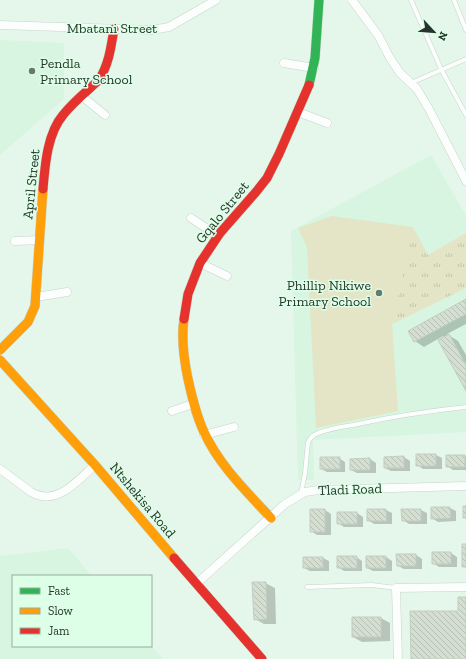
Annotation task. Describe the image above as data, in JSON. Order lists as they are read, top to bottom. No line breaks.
{"streets":{"street":["Mbatani Street","April Street","Gqalo Street","Tladi Road","Ntshekisa Road"]},"crossings":[["Mbatani Street","April Street"],["Gqalo Street","Tladi Road"],["Tladi Road","Ntshekisa Road"]],"places":["Pendla Primary School","Phillip Nikiwe Primary School"],"legend":["Fast","Slow","Jam"],"north":"bottom right"}
